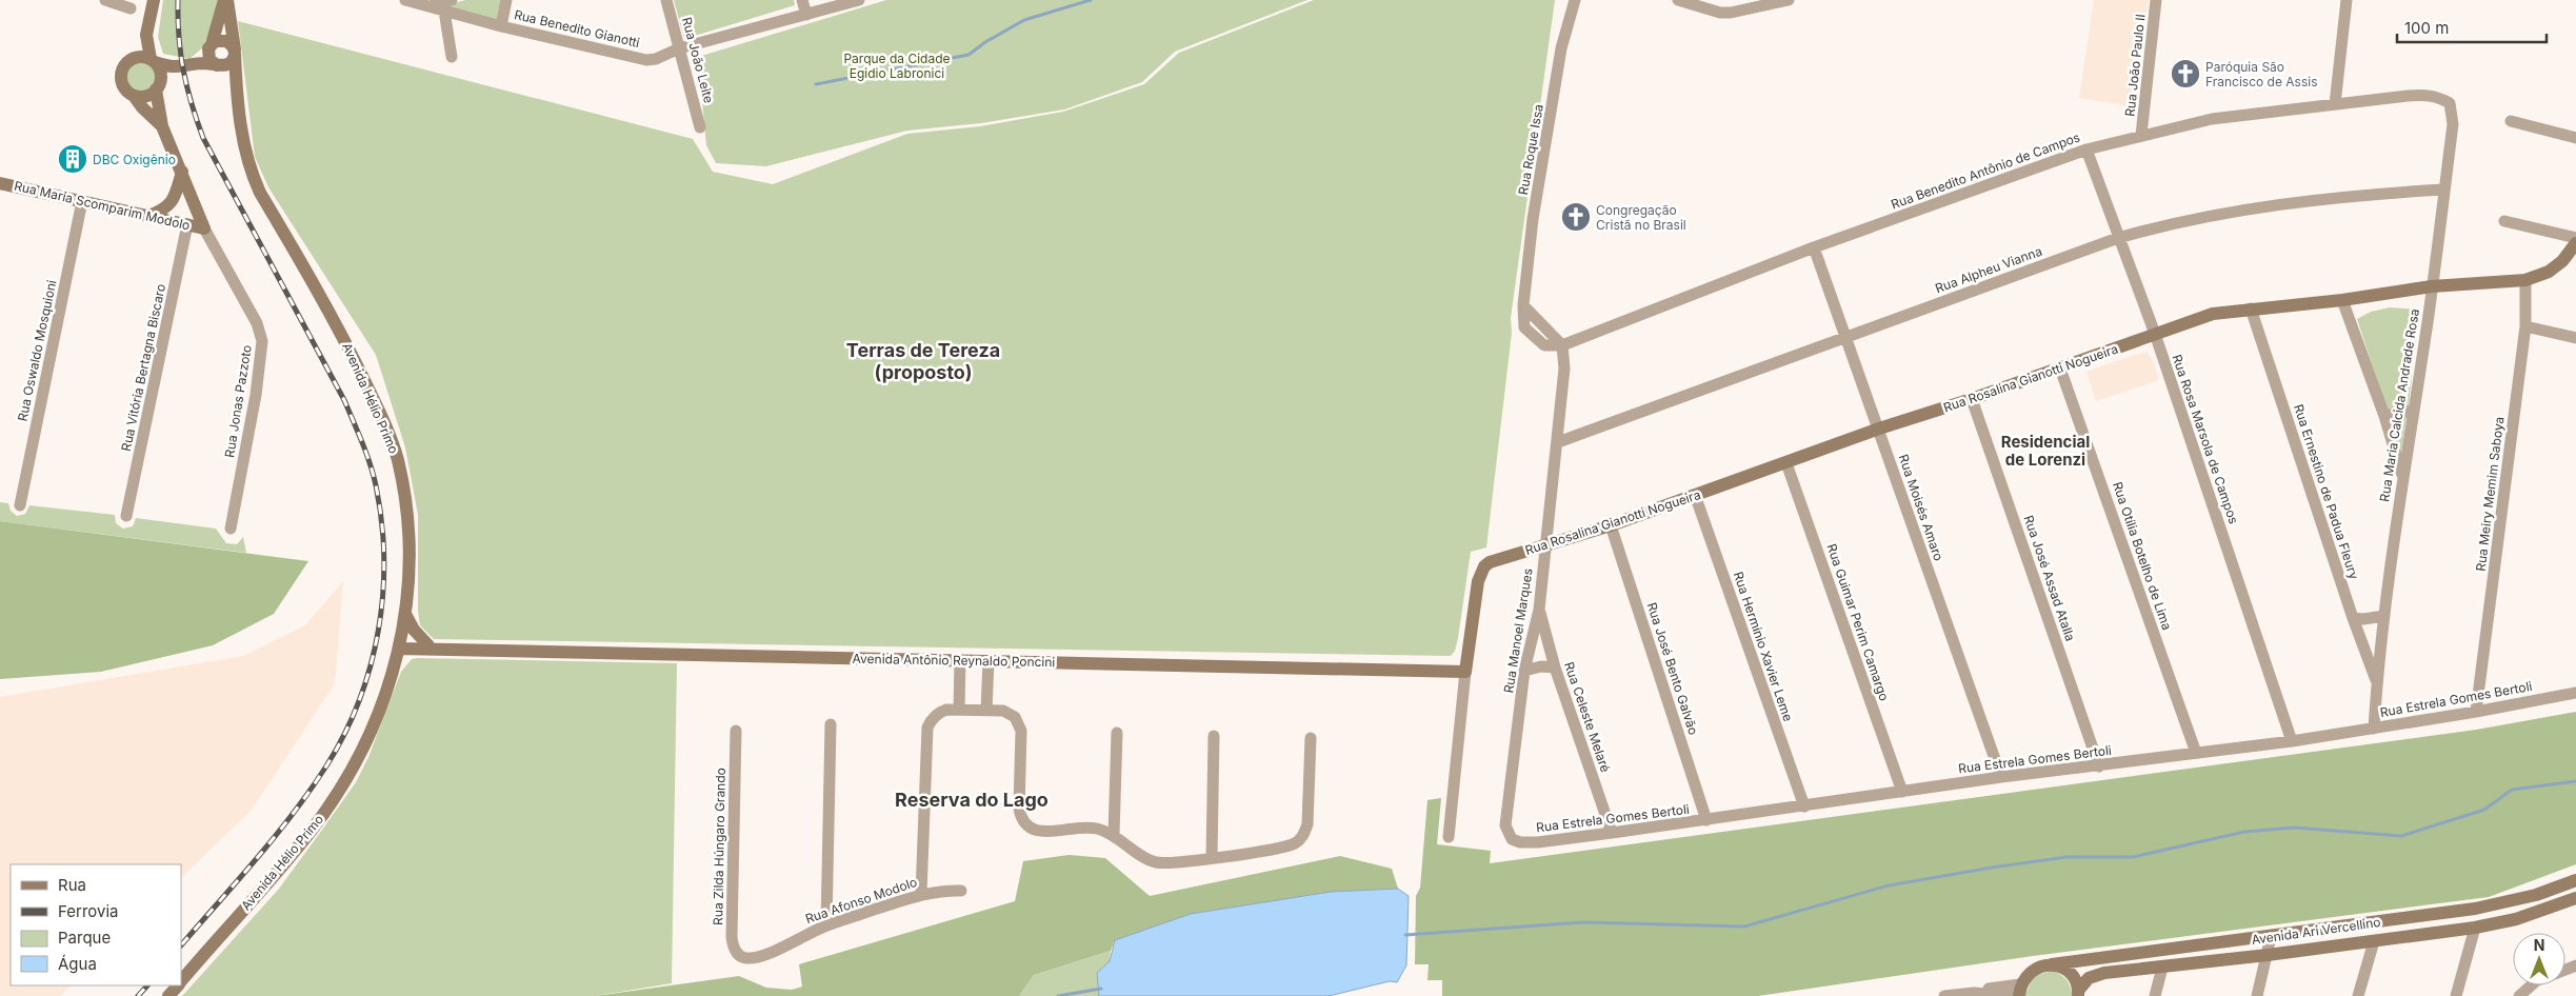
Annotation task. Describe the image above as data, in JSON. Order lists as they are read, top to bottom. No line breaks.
{"streets":{"street":["Rua Benedito Gianotti","Rua João Leite","Rua João Paulo II","Rua Roque Issa","Rua Benedito Antônio de Campos","Rua Maria Scomparim Modolo","Rua Alpheu Vianna","Rua Oswaldo Mosquioni","Rua Vitória Bertagna Biscaro","Rua Rosalina Gianotti Nogueira","Avenida Hélio Primo","Rua Jonas Pazzoto","Rua Maria Calcida Andrade Rosa","Rua Rosa Marsola de Campos","Rua Ernestino de Padua Fleury","Rua Meiry Memim Saboya","Rua Moisés Amaro","Rua Otília Botelho de Lima","Rua José Assad Atalla","Rua Guimar Perim Camargo","Rua Manoel Marques","Rua Hermínio Xavier Leme","Avenida Antônio Reynaldo Poncini","Rua José Bento Galvão","Rua Estrela Gomes Bertoli","Rua Celeste Melaré","Rua Zilda Húngaro Grando","Rua Afonso Modolo","Avenida Ari Vercellino"]},"crossings":[["Rua Benedito Gianotti","Rua João Leite"],["Rua João Paulo II","Rua Benedito Antônio de Campos"],["Rua Roque Issa","Rua Benedito Antônio de Campos"],["Rua Roque Issa","Rua Manoel Marques"],["Rua Benedito Antônio de Campos","Rua Maria Calcida Andrade Rosa"],["Rua Benedito Antônio de Campos","Rua Rosa Marsola de Campos"],["Rua Benedito Antônio de Campos","Rua Moisés Amaro"],["Rua Benedito Antônio de Campos","Rua Manoel Marques"],["Rua Maria Scomparim Modolo","Rua Oswaldo Mosquioni"],["Rua Maria Scomparim Modolo","Rua Vitória Bertagna Biscaro"],["Rua Maria Scomparim Modolo","Rua Jonas Pazzoto"],["Rua Alpheu Vianna","Rua Maria Calcida Andrade Rosa"],["Rua Alpheu Vianna","Rua Rosa Marsola de Campos"],["Rua Alpheu Vianna","Rua Moisés Amaro"],["Rua Alpheu Vianna","Rua Manoel Marques"],["Rua Rosalina Gianotti Nogueira","Rua Maria Calcida Andrade Rosa"],["Rua Rosalina Gianotti Nogueira","Rua Rosa Marsola de Campos"],["Rua Rosalina Gianotti Nogueira","Rua Ernestino de Padua Fleury"],["Rua Rosalina Gianotti Nogueira","Rua Meiry Memim Saboya"],["Rua Rosalina Gianotti Nogueira","Rua Moisés Amaro"],["Rua Rosalina Gianotti Nogueira","Rua Otília Botelho de Lima"],["Rua Rosalina Gianotti Nogueira","Rua José Assad Atalla"],["Rua Rosalina Gianotti Nogueira","Rua Guimar Perim Camargo"],["Rua Rosalina Gianotti Nogueira","Rua Manoel Marques"],["Rua Rosalina Gianotti Nogueira","Rua Hermínio Xavier Leme"],["Rua Rosalina Gianotti Nogueira","Avenida Antônio Reynaldo Poncini"],["Rua Rosalina Gianotti Nogueira","Rua José Bento Galvão"],["Avenida Hélio Primo","Avenida Antônio Reynaldo Poncini"],["Rua Maria Calcida Andrade Rosa","Rua Ernestino de Padua Fleury"],["Rua Maria Calcida Andrade Rosa","Rua Estrela Gomes Bertoli"],["Rua Rosa Marsola de Campos","Rua Estrela Gomes Bertoli"],["Rua Meiry Memim Saboya","Rua Estrela Gomes Bertoli"],["Rua Moisés Amaro","Rua Estrela Gomes Bertoli"],["Rua Otília Botelho de Lima","Rua Estrela Gomes Bertoli"],["Rua José Assad Atalla","Rua Estrela Gomes Bertoli"],["Rua Guimar Perim Camargo","Rua Estrela Gomes Bertoli"],["Rua Manoel Marques","Rua Estrela Gomes Bertoli"],["Rua Manoel Marques","Rua Celeste Melaré"],["Rua Hermínio Xavier Leme","Rua Estrela Gomes Bertoli"],["Rua José Bento Galvão","Rua Estrela Gomes Bertoli"],["Rua Estrela Gomes Bertoli","Rua Celeste Melaré"],["Rua Zilda Húngaro Grando","Rua Afonso Modolo"]],"districts":["Terras de Tereza (proposto)","Residencial de Lorenzi","Reserva do Lago"],"parks":["Parque da Cidade Egidio Labronici"],"places":{"church":["Paróquia São Francisco de Assis","Congregação Cristã no Brasil"],"building":["DBC Oxigênio"]},"legend":["Rua","Ferrovia","Parque","Água"],"scale_bar":"100 m","north":"top"}
